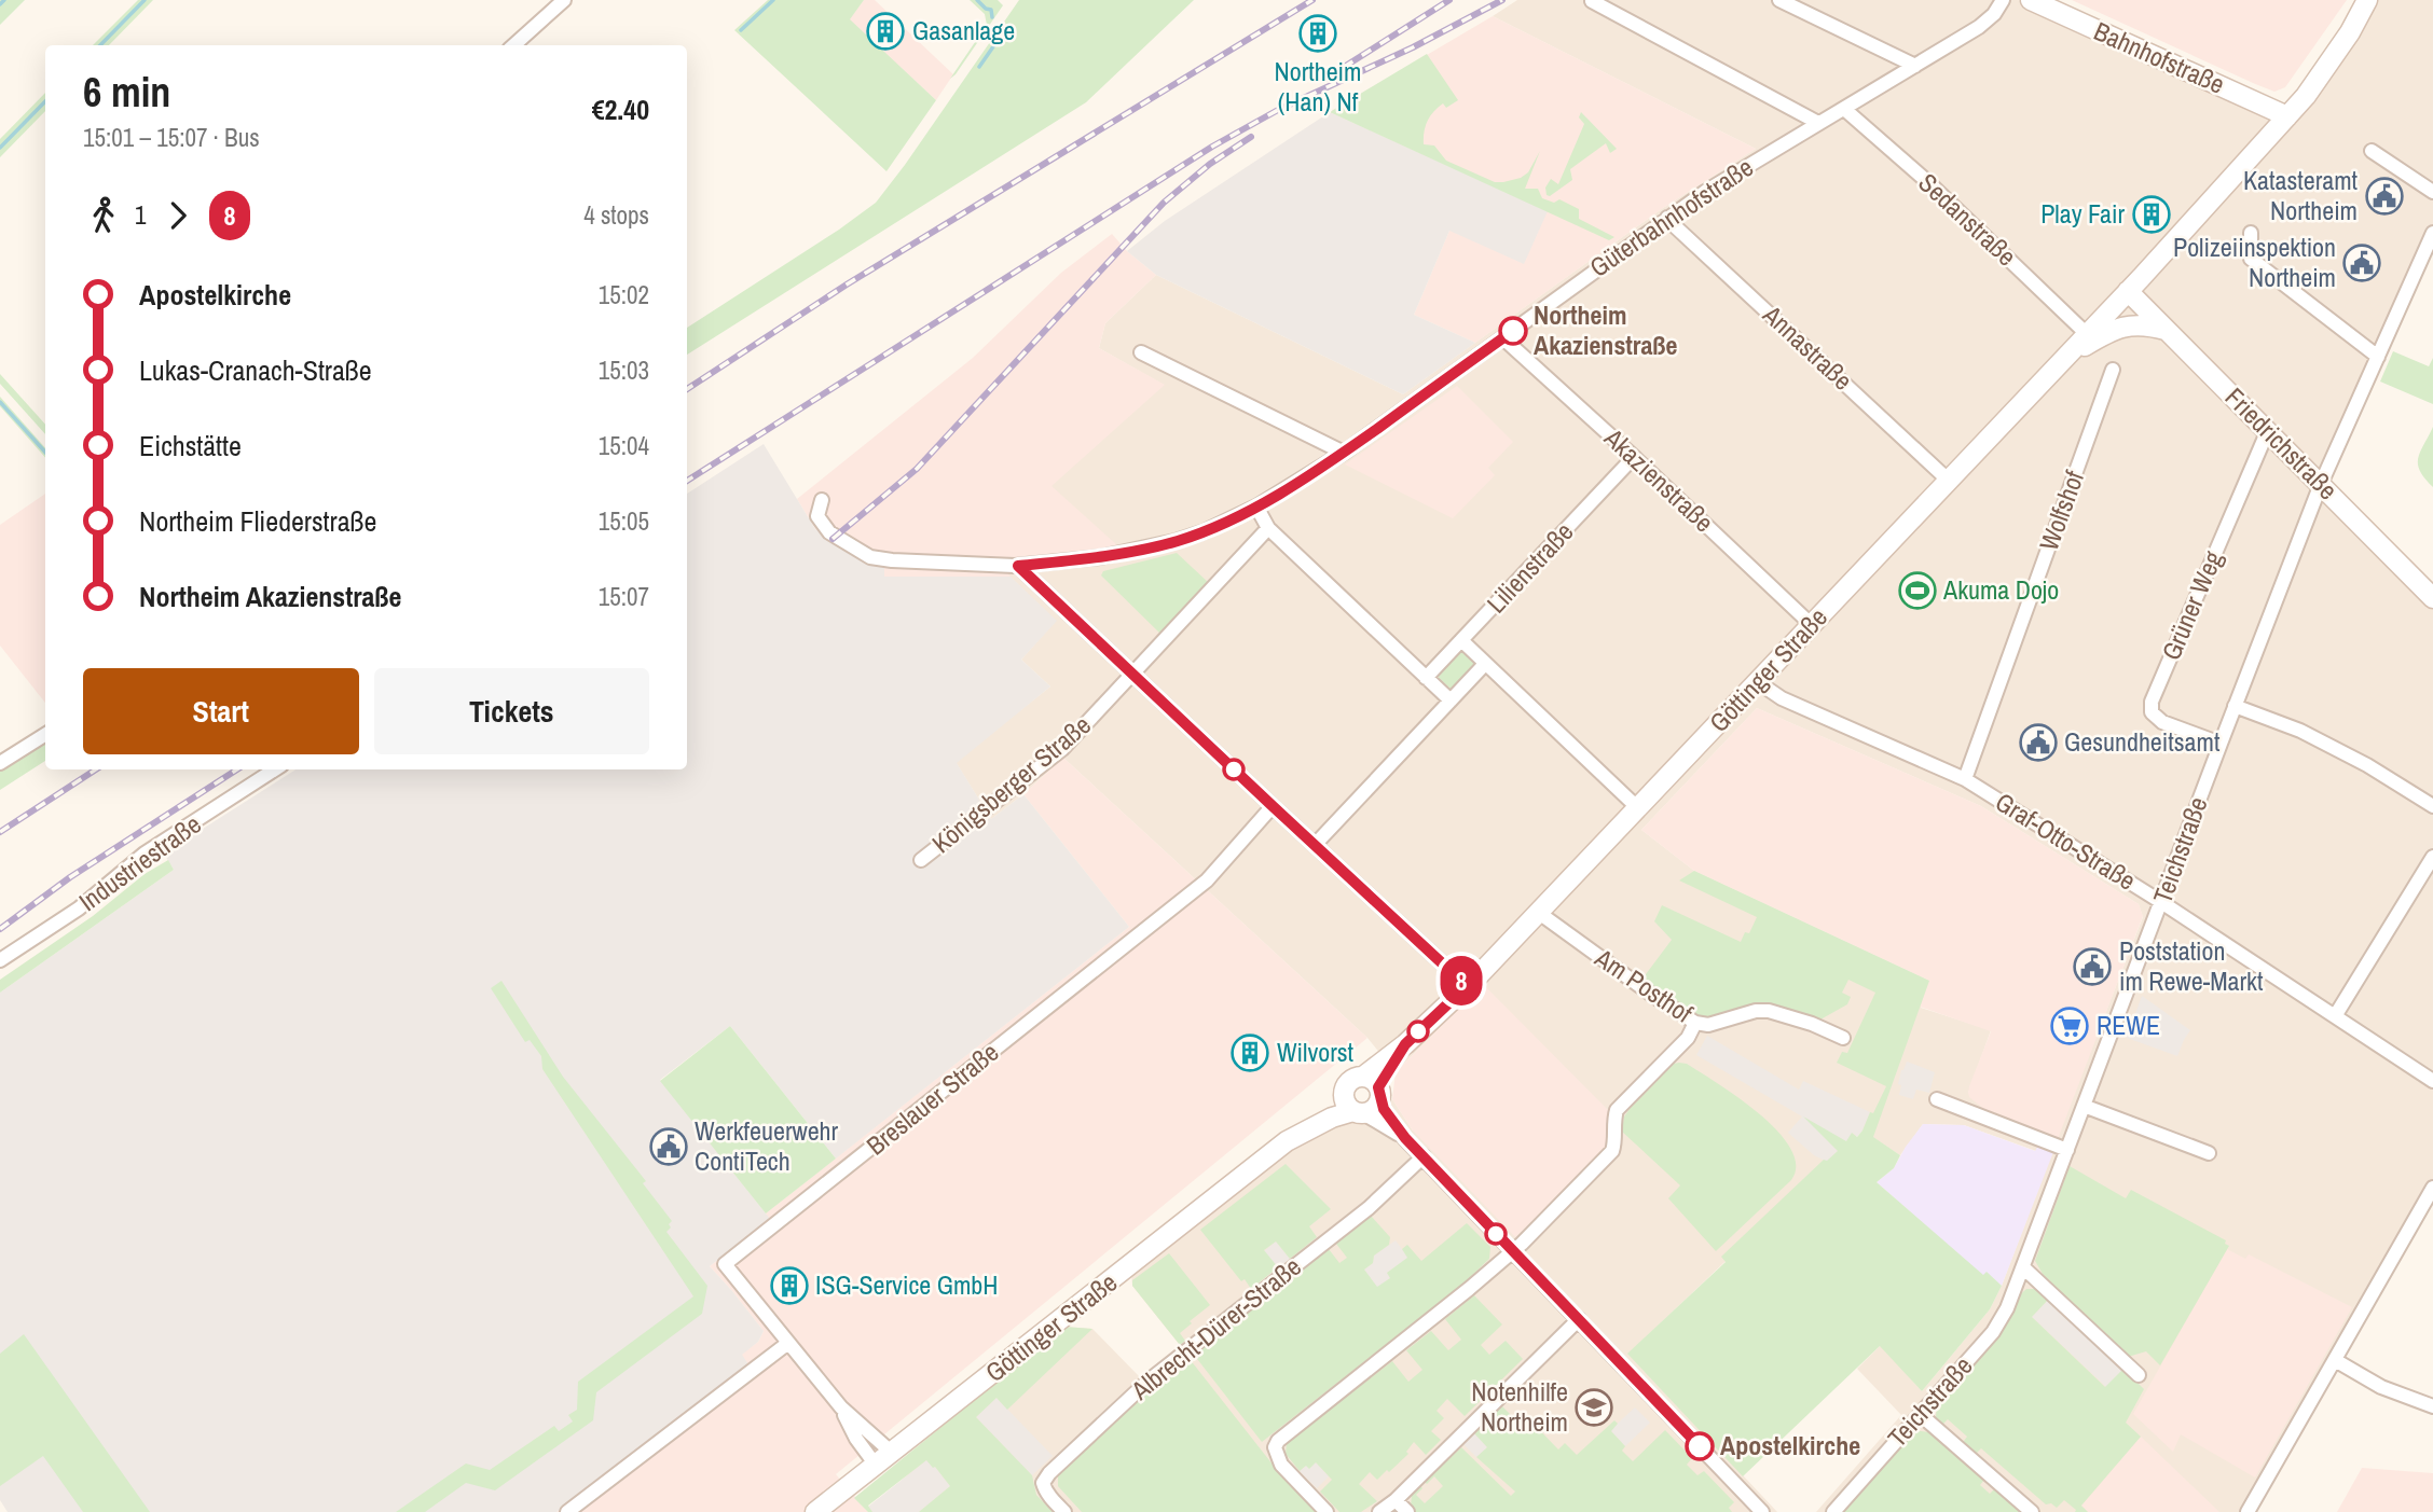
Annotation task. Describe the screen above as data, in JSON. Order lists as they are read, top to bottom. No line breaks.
{"streets":{"main road":["Bahnhofstraße","Friedrichstraße","Göttinger Straße"],"street":["Güterbahnhofstraße","Sedanstraße","Annastraße","Akazienstraße","Wolfshof","Lilienstraße","Grüner Weg","Königsberger Straße","Graf-Otto-Straße","Teichstraße","Industriestraße","Am Posthof","Breslauer Straße","Albrecht-Dürer-Straße"]},"crossings":[["Bahnhofstraße","Göttinger Straße"],["Güterbahnhofstraße","Sedanstraße"],["Güterbahnhofstraße","Annastraße"],["Güterbahnhofstraße","Akazienstraße"],["Sedanstraße","Göttinger Straße"],["Annastraße","Göttinger Straße"],["Friedrichstraße","Grüner Weg"],["Friedrichstraße","Göttinger Straße"],["Friedrichstraße","Teichstraße"],["Akazienstraße","Lilienstraße"],["Akazienstraße","Göttinger Straße"],["Wolfshof","Graf-Otto-Straße"],["Grüner Weg","Teichstraße"],["Göttinger Straße","Graf-Otto-Straße"],["Göttinger Straße","Am Posthof"],["Göttinger Straße","Breslauer Straße"],["Graf-Otto-Straße","Teichstraße"]],"places":{"building":["Gasanlage","Northeim (Han) Nf","Play Fair","Wilvorst","ISG-Service GmbH"],"public building":["Katasteramt Northeim","Polizeiinspektion Northeim","Gesundheitsamt","Poststation im Rewe-Markt","Werkfeuerwehr ContiTech"],"other":["Northeim Akazienstraße","Apostelkirche"],"sports":["Akuma Dojo"],"supermarket":["REWE"],"school or university":["Notenhilfe Northeim"]},"lines":["bus line 8"],"page":{"on_map":"8","heading":["6 min","15:01 – 15:07 · Bus","€2.40"],"legs":["1","8","4 stops"],"list":[{"name":"Apostelkirche","value":"15:02"},{"name":"Lukas-Cranach-Straße","value":"15:03"},{"name":"Eichstätte","value":"15:04"},{"name":"Northeim Fliederstraße","value":"15:05"},{"name":"Northeim Akazienstraße","value":"15:07"}],"buttons":["Start","Tickets"]}}
